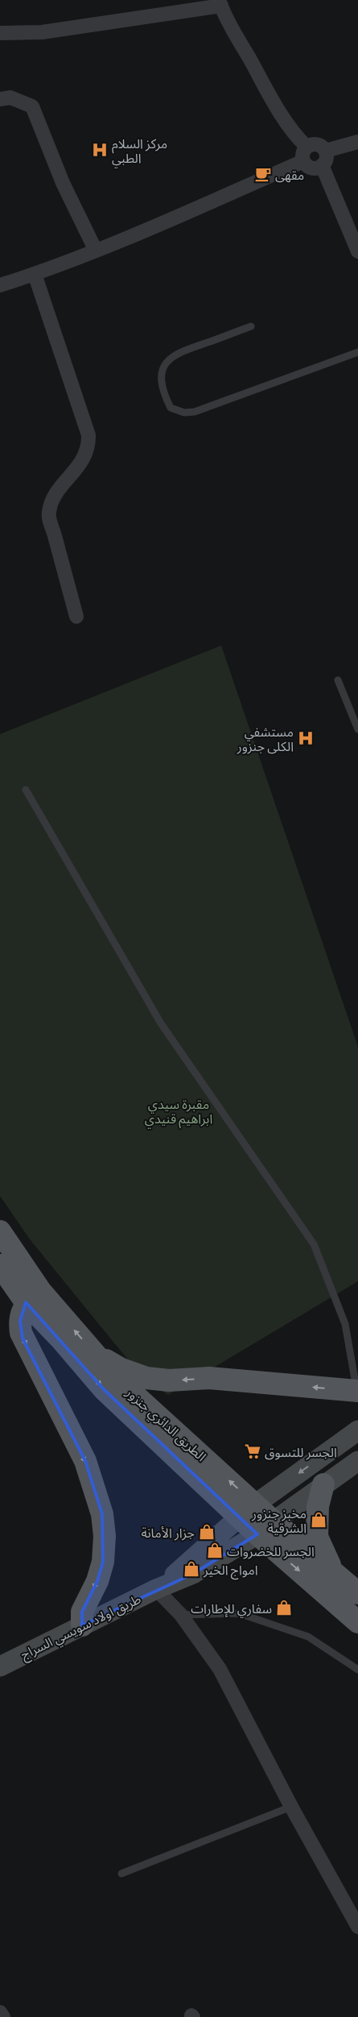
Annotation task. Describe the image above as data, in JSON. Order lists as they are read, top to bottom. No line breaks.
{"streets":{"main road":["الطريق الدائري جنزور"],"street":["طريق اولاد سويسي السراج"]},"parks":["مقبرة سيدي ابراهيم قنيدي"],"places":{"hospital":["مركز السلام الطبي","مستشفي الكلى جنزور"],"cafe":["مقهى"],"supermarket":["الجسر للتسوق"],"shop":["مخبز جنزور الشرقية","جزار الأمانة","الجسر للخضروات","امواج الخير","سفاري للإطارات"]}}
